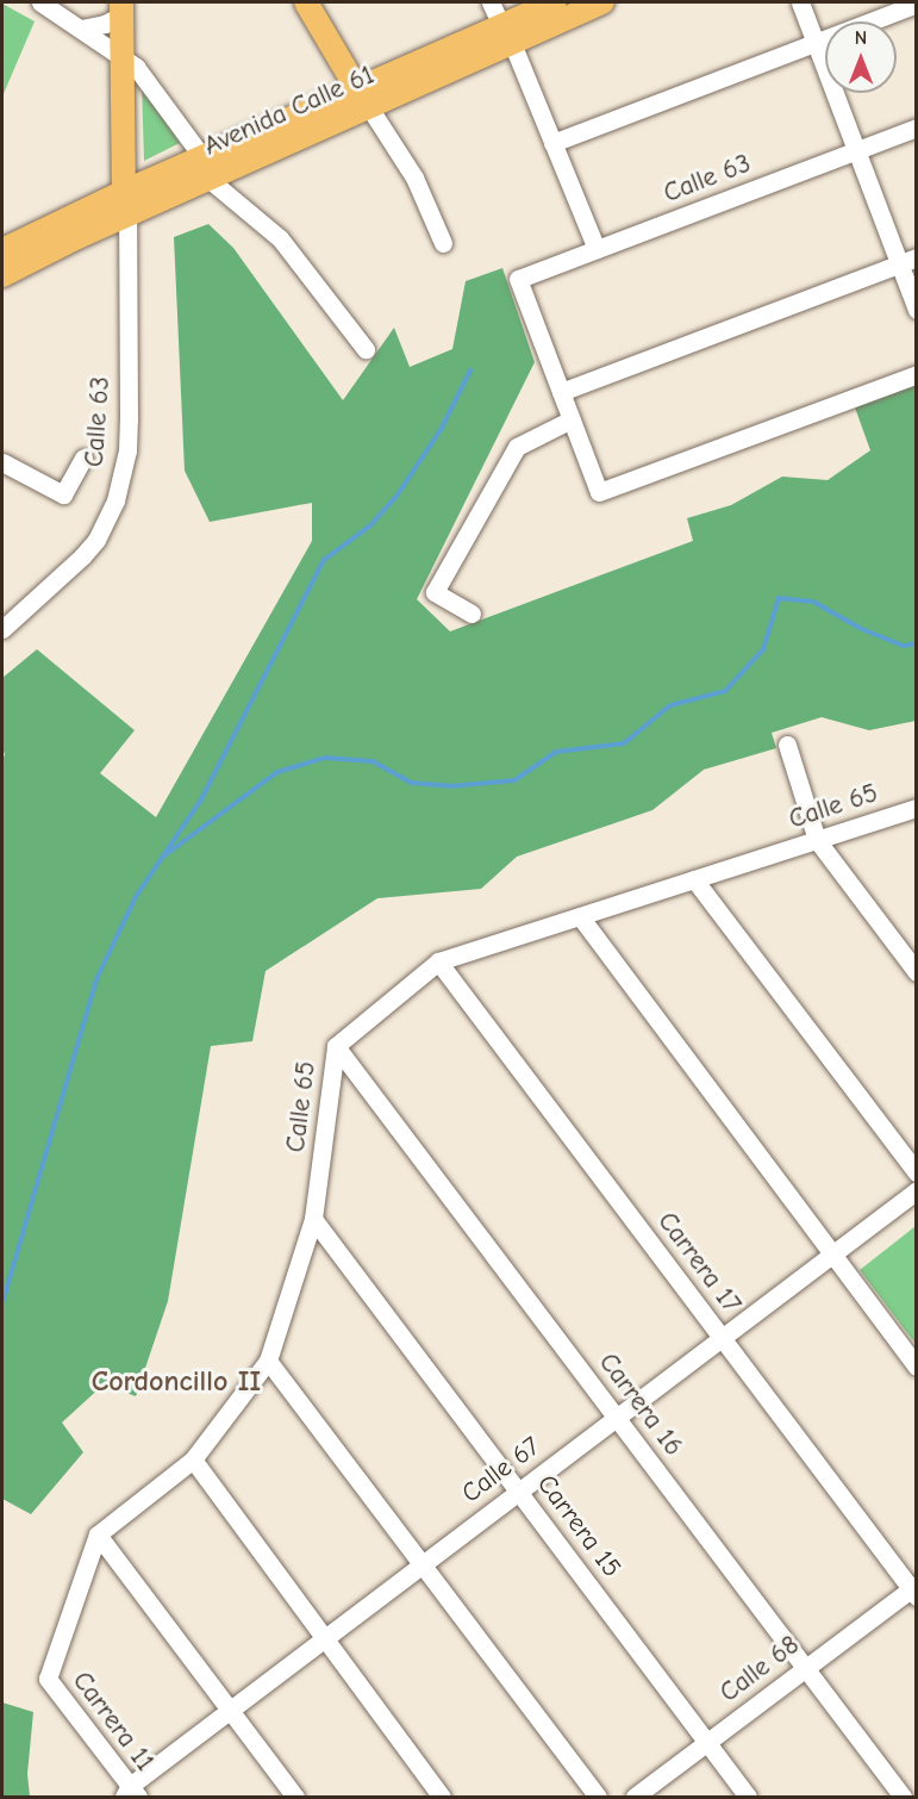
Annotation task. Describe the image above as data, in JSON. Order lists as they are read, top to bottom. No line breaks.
{"streets":{"main road":["Avenida Calle 61"],"street":["Calle 63","Calle 65","Carrera 17","Carrera 16","Calle 67","Carrera 15","Calle 68","Carrera 11"]},"crossings":[["Avenida Calle 61","Calle 63"],["Calle 65","Carrera 17"],["Calle 65","Carrera 16"],["Calle 65","Carrera 15"],["Calle 65","Carrera 11"],["Carrera 17","Calle 67"],["Carrera 17","Calle 68"],["Carrera 16","Calle 67"],["Carrera 16","Calle 68"],["Calle 67","Carrera 15"],["Calle 67","Carrera 11"],["Carrera 15","Calle 68"]],"districts":["Cordoncillo II"],"north":"top"}
